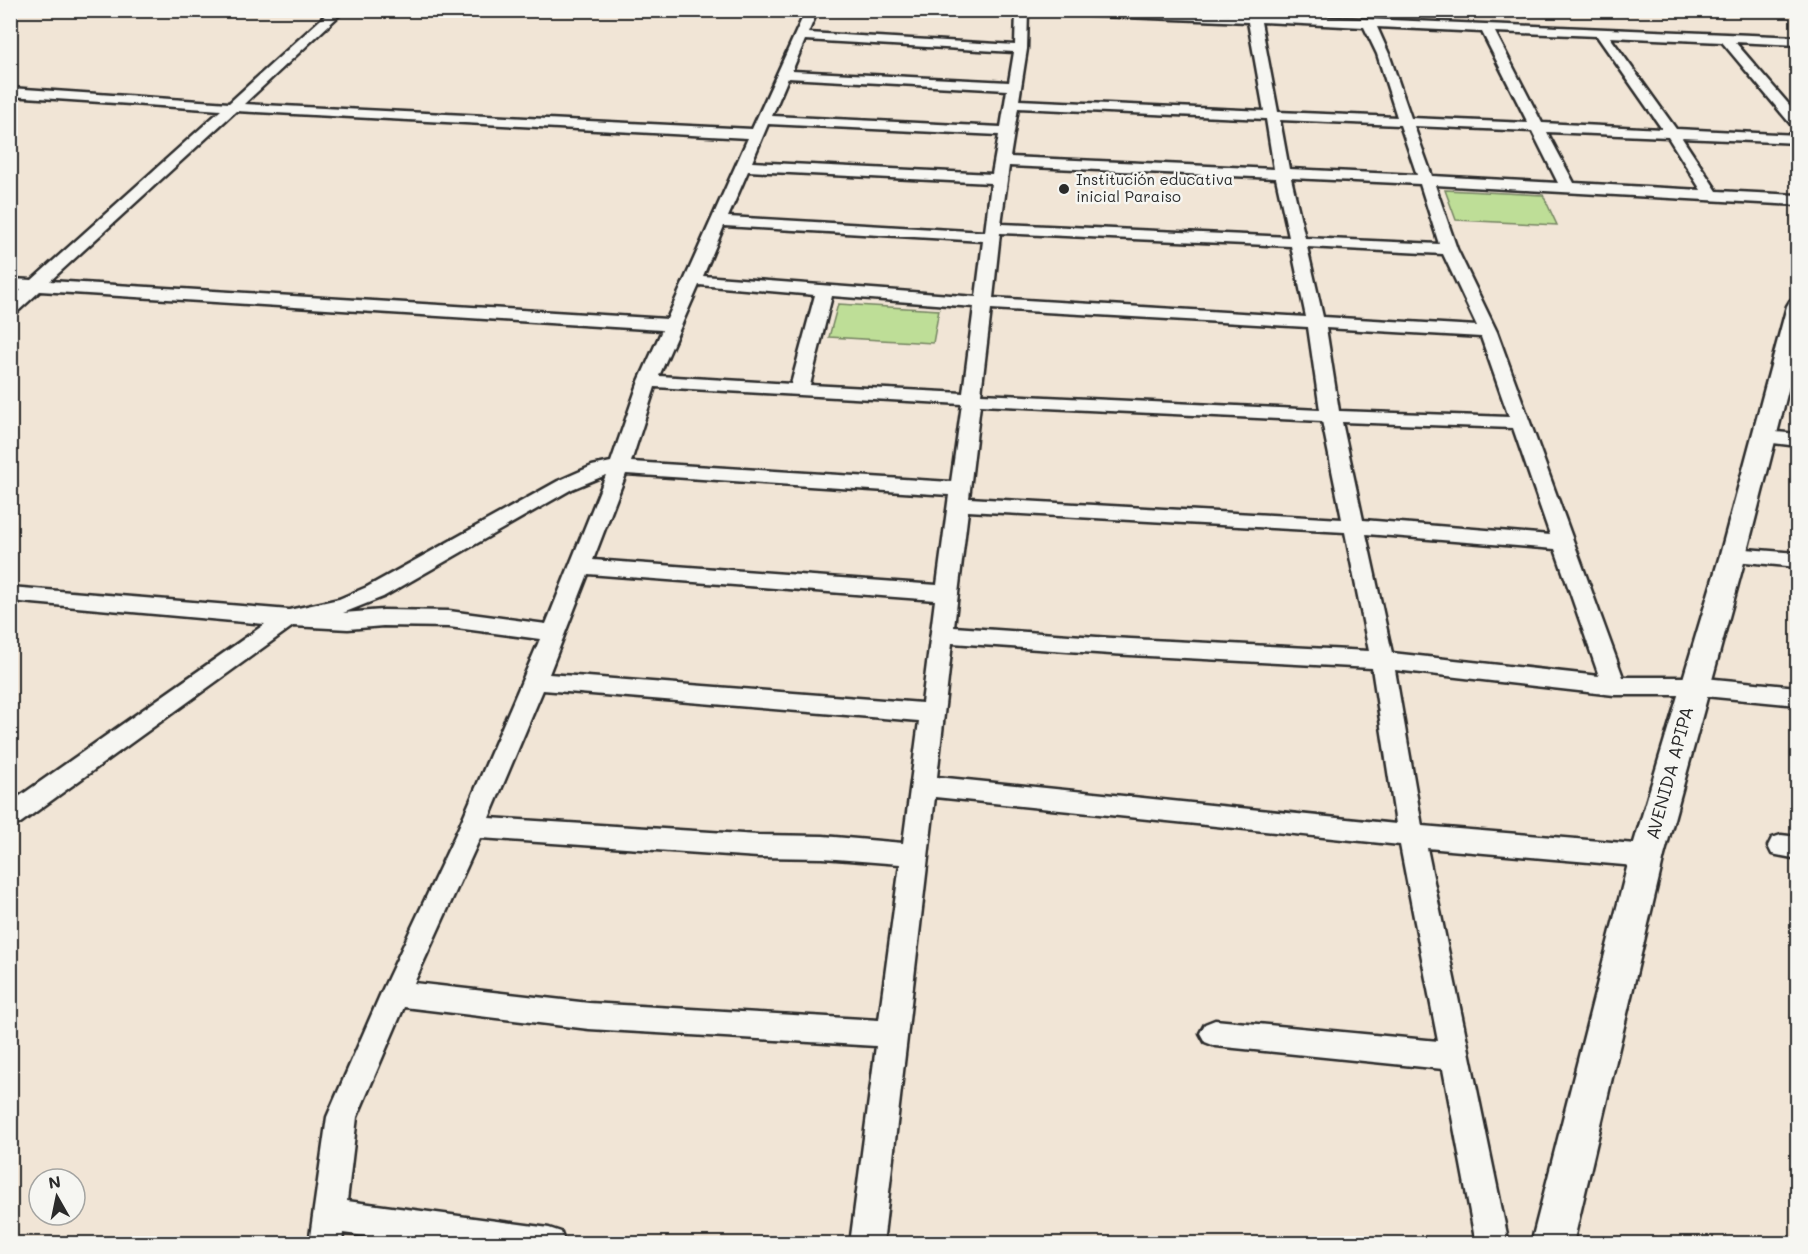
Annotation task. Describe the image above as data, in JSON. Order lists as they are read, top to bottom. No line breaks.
{"streets":{"street":["AVENIDA APIPA"]},"places":["Institución educativa inicial Paraiso"],"north":"top"}
